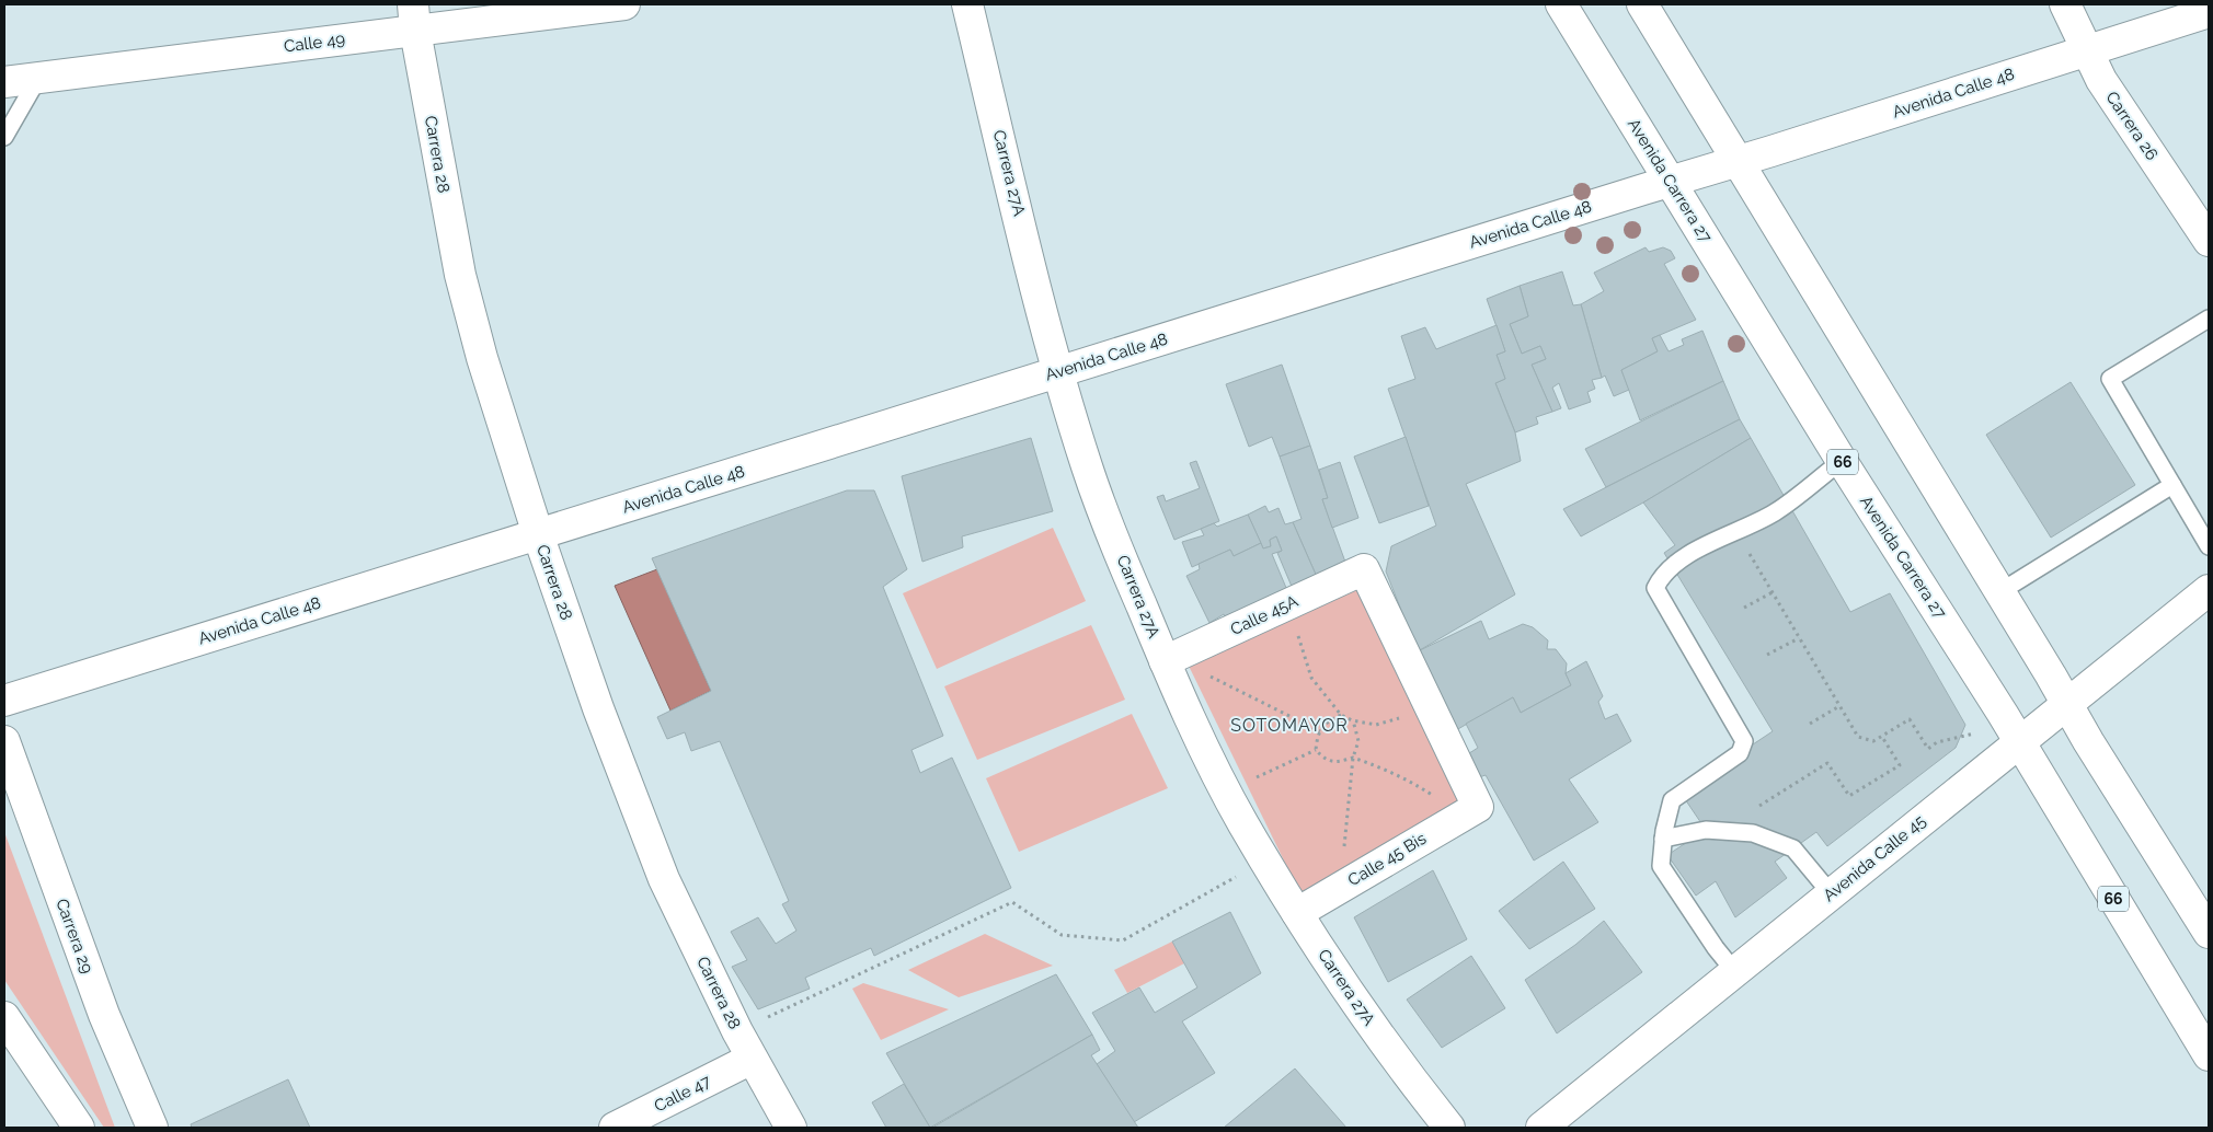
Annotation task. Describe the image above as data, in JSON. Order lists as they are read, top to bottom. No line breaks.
{"streets":{"main road":["Calle 49","Avenida Calle 48","Carrera 26","Carrera 28","Carrera 27A","Avenida Carrera 27","66","Calle 45A","Avenida Calle 45","Calle 45 Bis","Carrera 29","Calle 47"]},"crossings":[["Calle 49","Carrera 28"],["Avenida Calle 48","Carrera 26"],["Avenida Calle 48","Carrera 28"],["Avenida Calle 48","Carrera 27A"],["Avenida Calle 48","Avenida Carrera 27"],["Carrera 28","Calle 47"],["Carrera 27A","Calle 45A"],["Carrera 27A","Calle 45 Bis"],["Avenida Carrera 27","Avenida Calle 45"]],"districts":["SOTOMAYOR"]}
